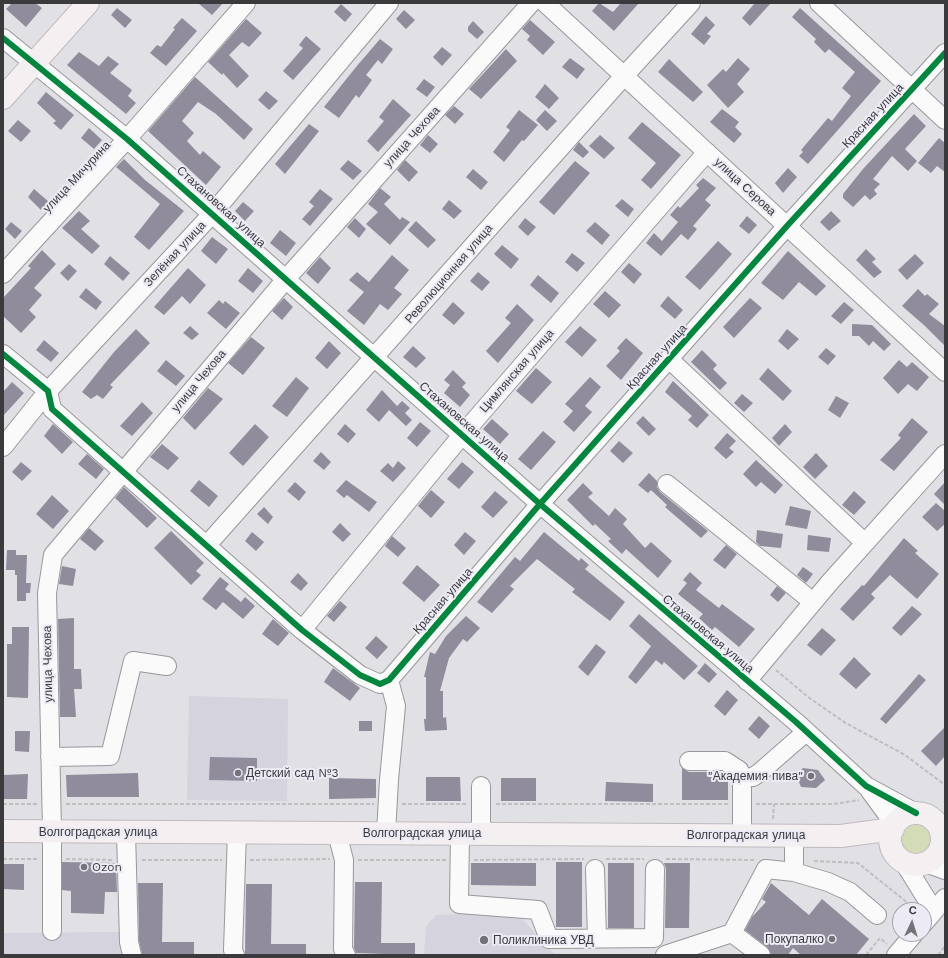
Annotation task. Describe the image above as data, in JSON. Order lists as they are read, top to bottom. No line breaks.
{"streets":{"main road":["Волгоградская улица"],"street":["Красная улица","улица Чехова","улица Мичурина","улица Серова","Стахановская улица","Зелёная улица","Революционная улица","Цимлянская улица"]},"crossings":[["Красная улица","улица Серова"],["Красная улица","Стахановская улица"],["улица Чехова","Стахановская улица"],["улица Чехова","Волгоградская улица"],["улица Мичурина","Стахановская улица"],["улица Серова","Революционная улица"],["улица Серова","Цимлянская улица"],["Стахановская улица","Зелёная улица"],["Стахановская улица","Революционная улица"],["Стахановская улица","Цимлянская улица"],["Стахановская улица","Волгоградская улица"]],"places":["Детский сад №3","\"Академия пива\"","Ozon","Покупалко","Поликлиника УВД"],"north":"top"}
